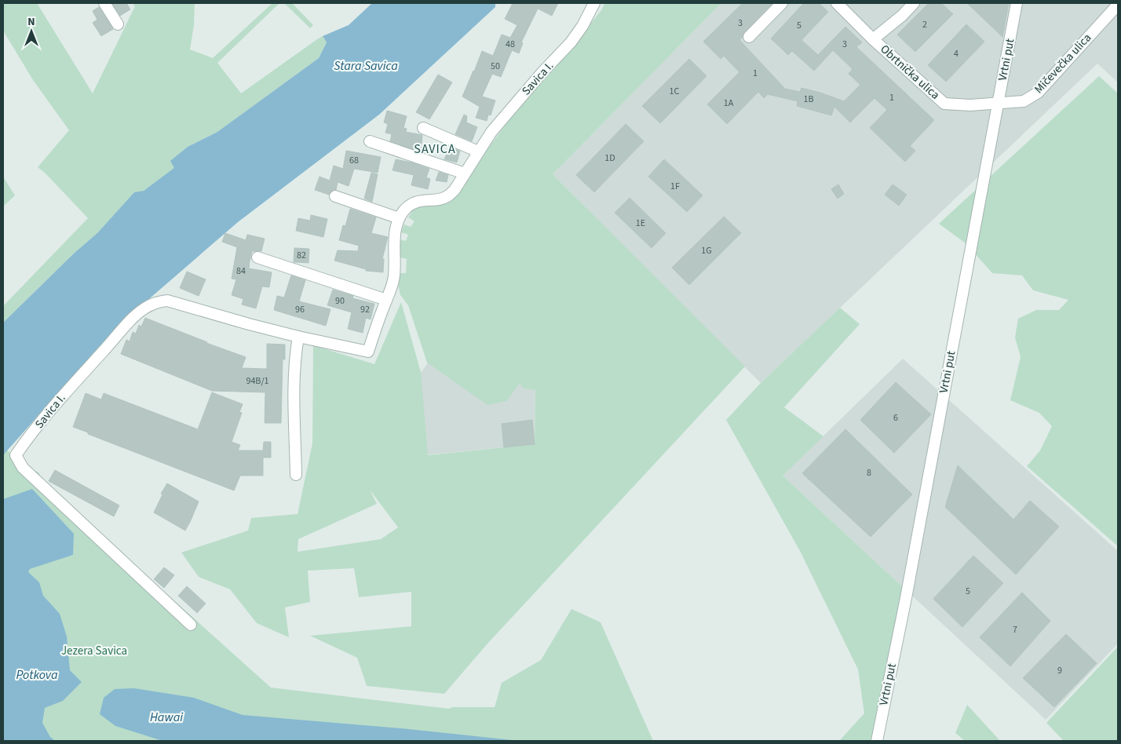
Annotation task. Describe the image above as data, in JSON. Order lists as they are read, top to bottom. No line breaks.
{"streets":{"street":["Vrtni put","Mičevečka ulica","Obrtnička ulica","Savica I."]},"crossings":[["Vrtni put","Mičevečka ulica"],["Vrtni put","Obrtnička ulica"],["Mičevečka ulica","Obrtnička ulica"]],"districts":["SAVICA"],"water":["Stara Savica","Potkova","Hawai"],"parks":["Jezera Savica"],"house_numbers":["3","2","5","48","3","4","50","1","1C","1","1B","1A","1D","68","1F","1E","1G","82","84","90","96","92","94B/1","6","8","5","7","9"],"north":"top"}
